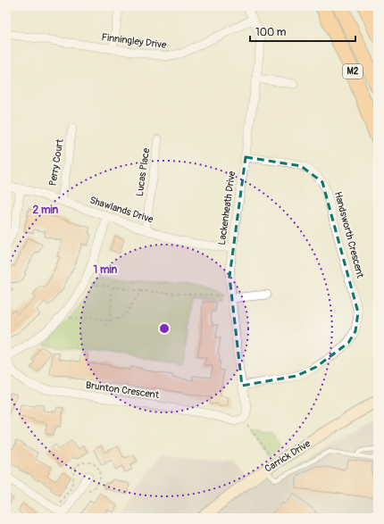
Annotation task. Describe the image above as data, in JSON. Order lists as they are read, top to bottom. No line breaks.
{"streets":{"highway":["M2"],"street":["Finningley Drive","Perry Court","Lucas Place","Lackenheath Drive","Shawlands Drive","Handsworth Crescent","Brunton Crescent","Carrick Drive"]},"crossings":[["Finningley Drive","Lackenheath Drive"],["Perry Court","Shawlands Drive"],["Lucas Place","Shawlands Drive"],["Lackenheath Drive","Shawlands Drive"],["Lackenheath Drive","Handsworth Crescent"],["Lackenheath Drive","Brunton Crescent"]],"scale_bar":"100 m","rings":["2 min","1 min"]}
